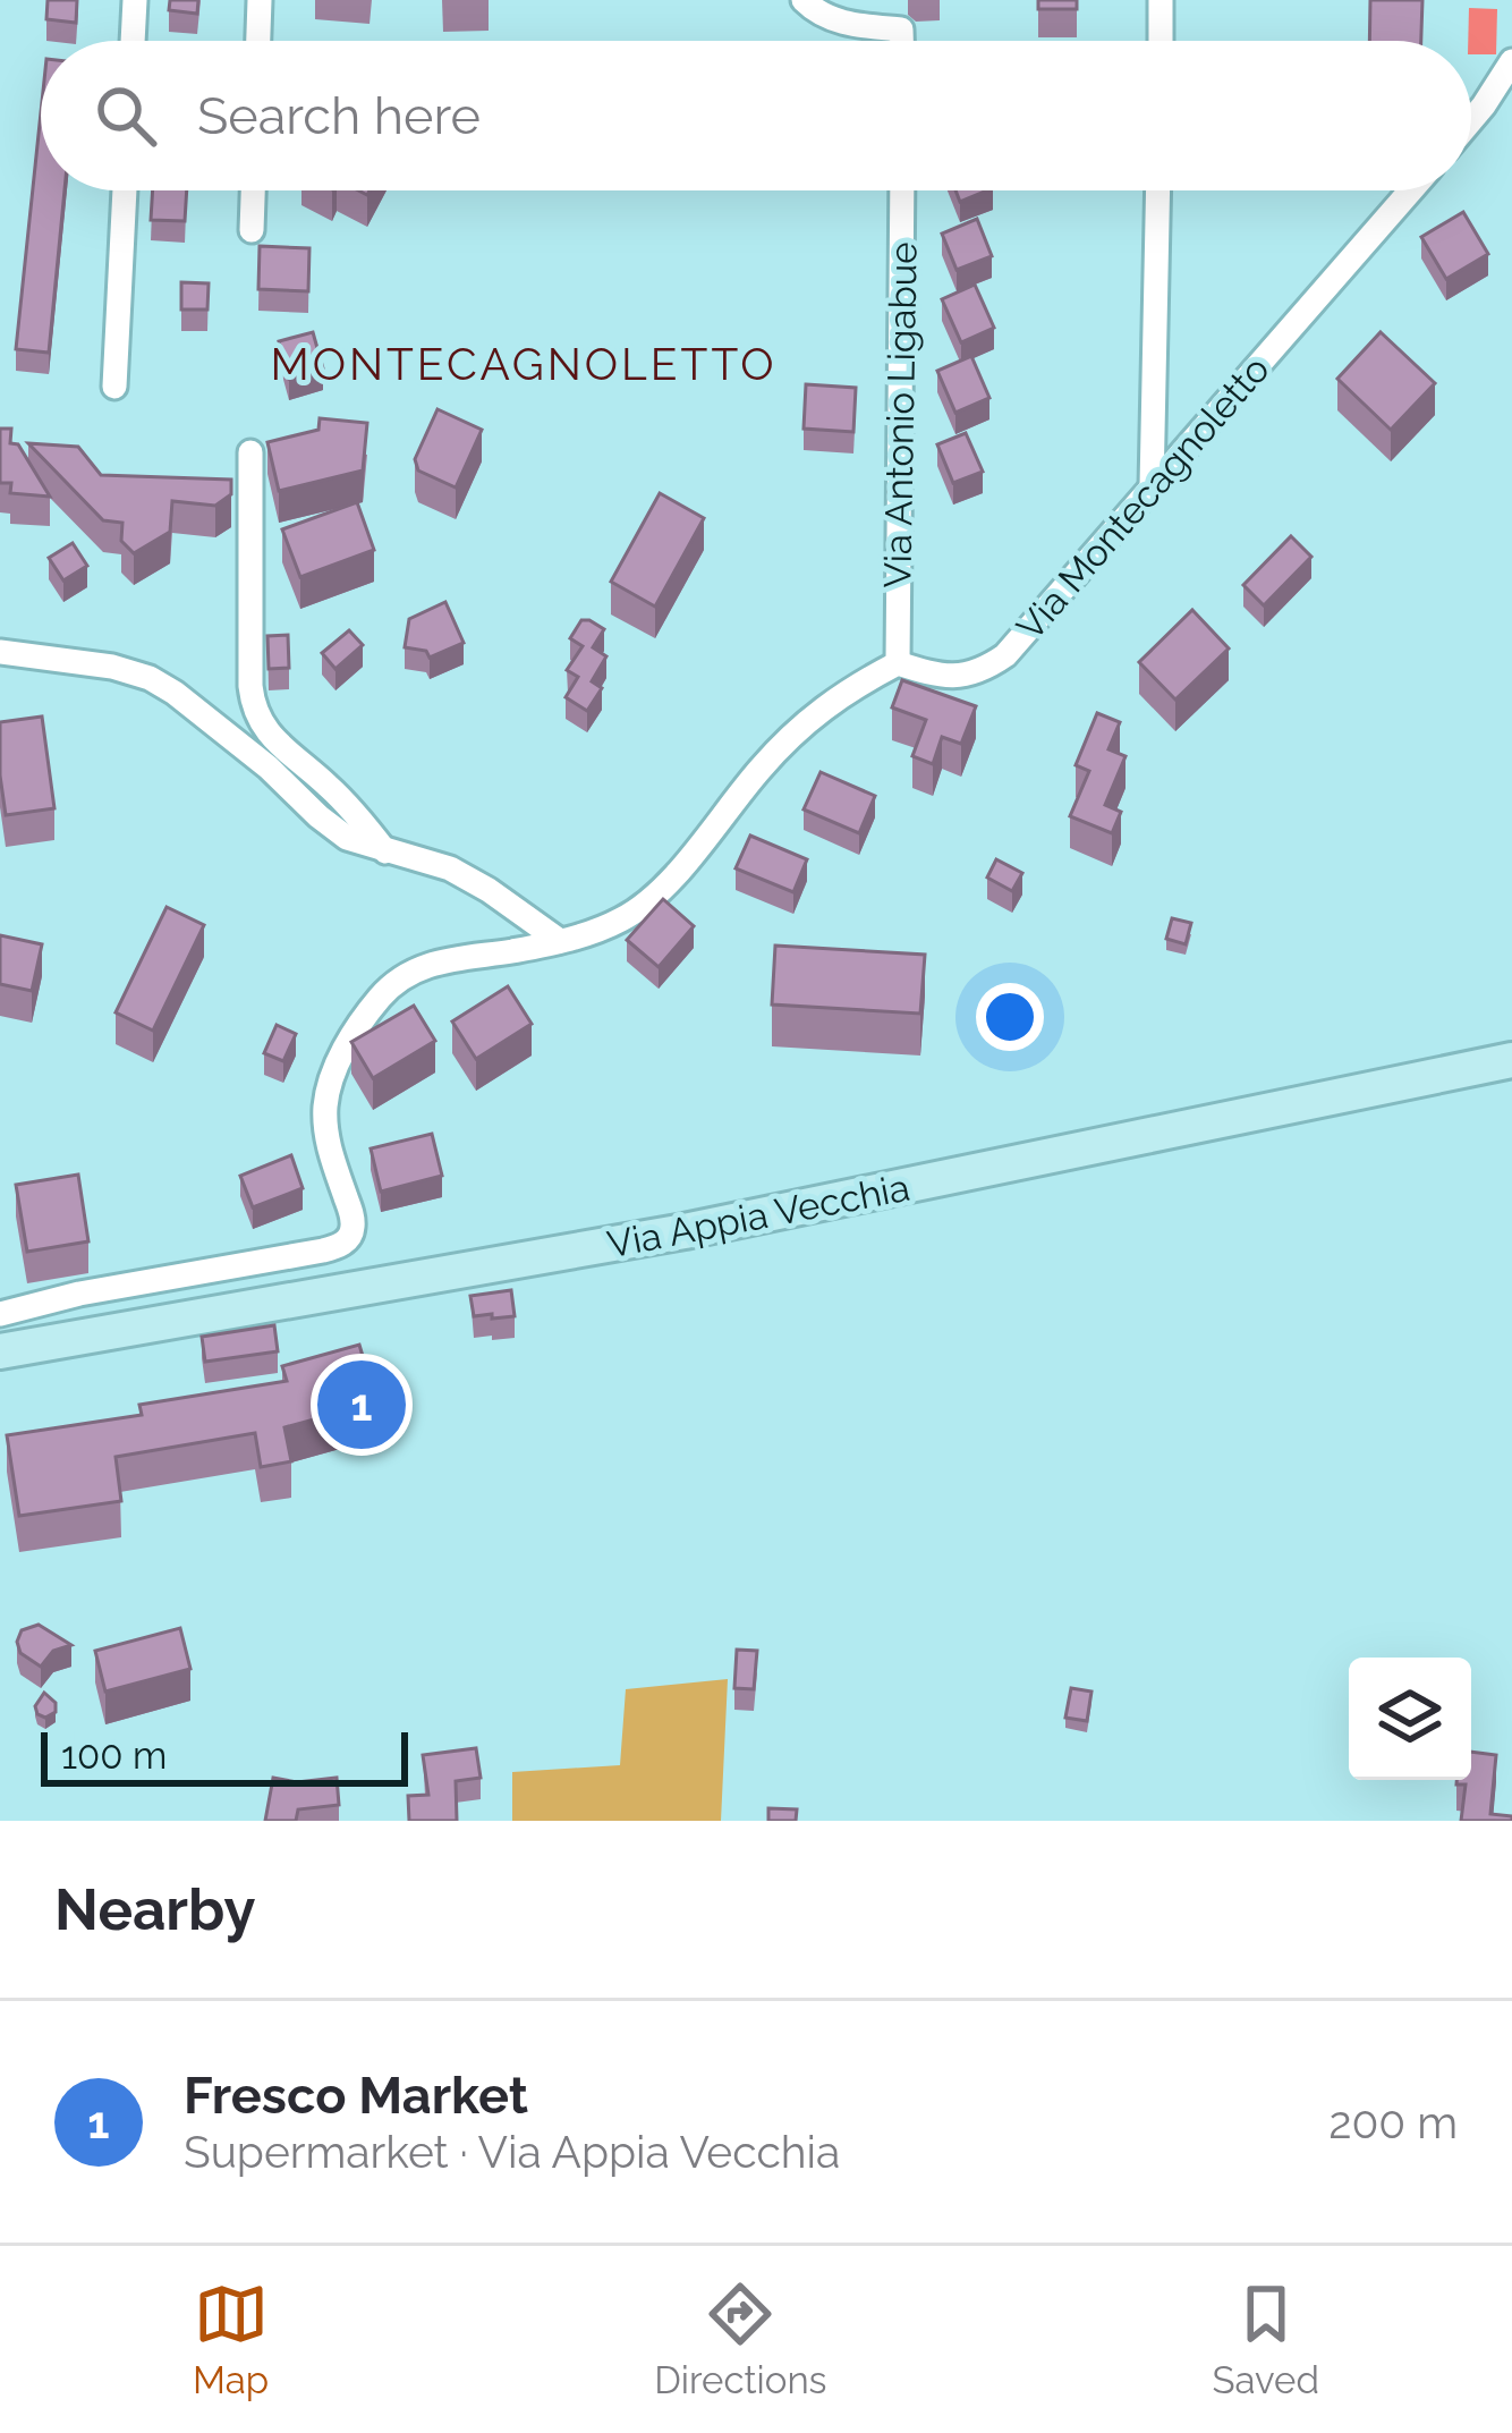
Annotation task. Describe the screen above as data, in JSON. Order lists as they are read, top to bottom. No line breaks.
{"streets":{"main road":["Via Appia Vecchia"],"street":["Via Antonio Ligabue","Via Montecagnoletto"]},"crossings":[["Via Antonio Ligabue","Via Montecagnoletto"]],"districts":["MONTECAGNOLETTO"],"scale_bar":"100 m","page":{"search":"Search here","pins":"1","scale":"100 m","heading":"Nearby","list":[{"mark":"1","name":"Fresco Market","note":"Supermarket · Via Appia Vecchia","value":"200 m"}],"nav":["Map","Directions","Saved"]}}
